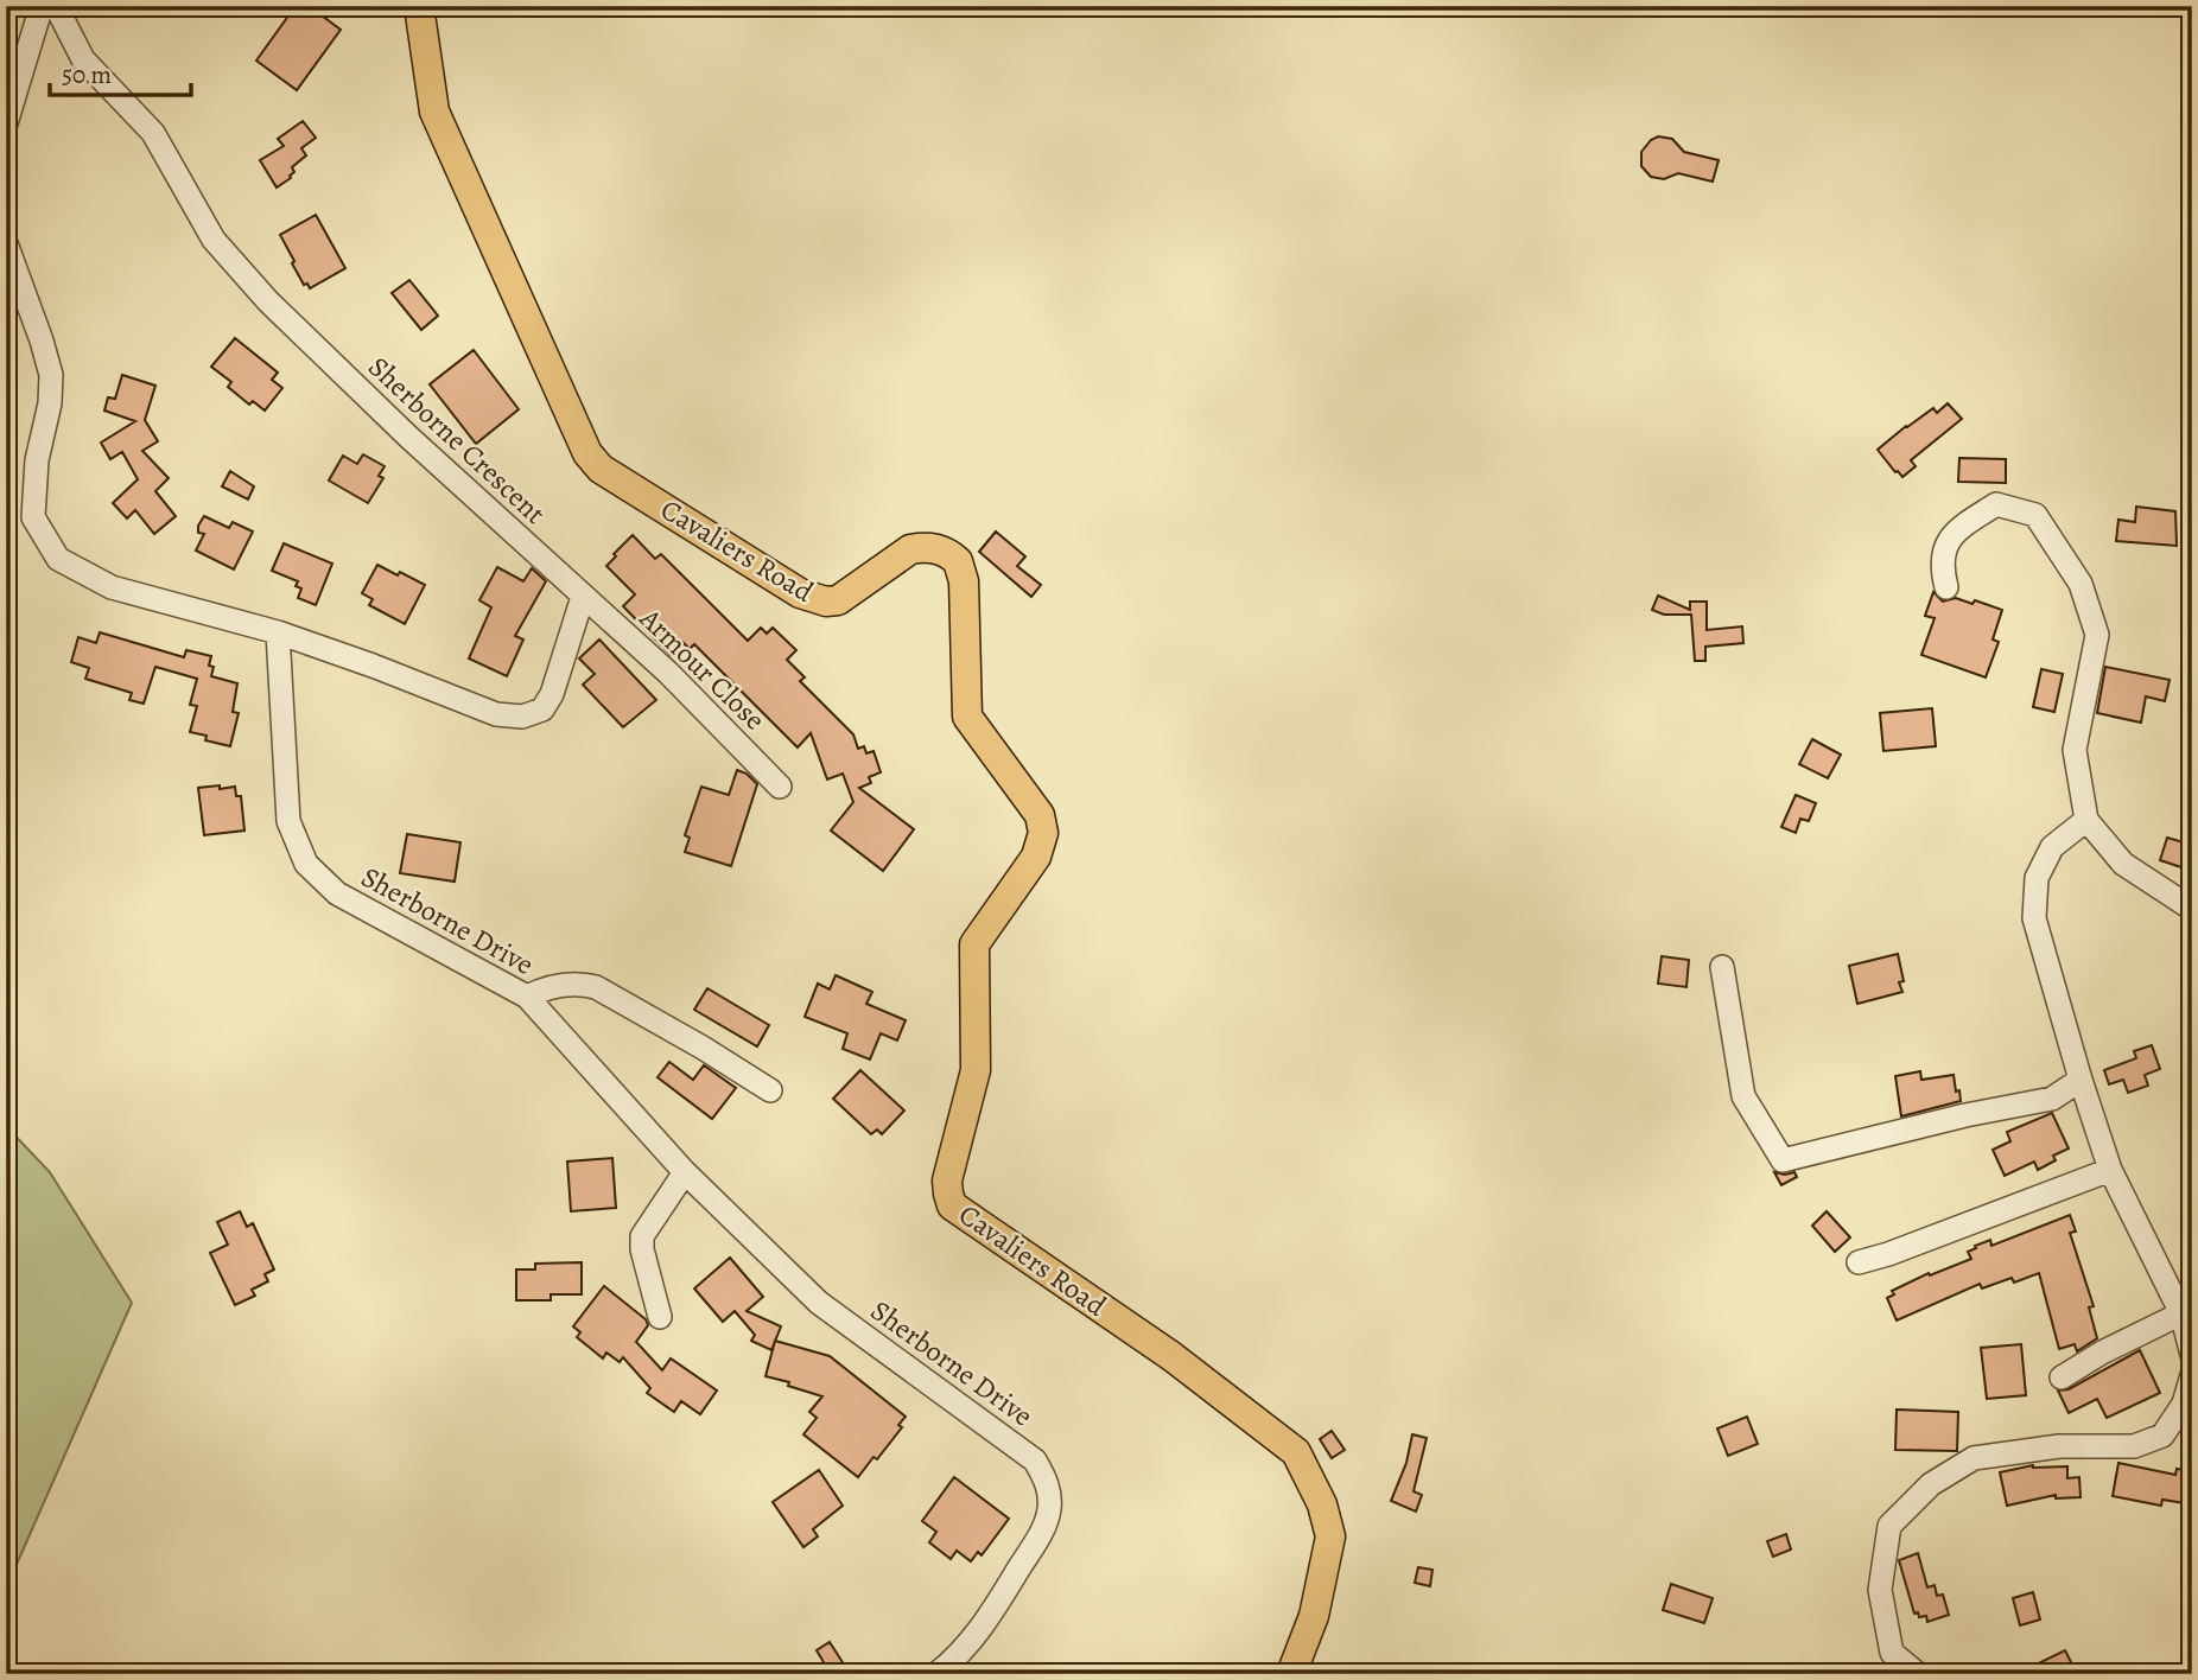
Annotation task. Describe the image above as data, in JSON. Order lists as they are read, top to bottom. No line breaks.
{"streets":{"main road":["Cavaliers Road"],"street":["Sherborne Crescent","Armour Close","Sherborne Drive"]},"crossings":[["Sherborne Crescent","Armour Close"]],"scale_bar":"50 m"}
